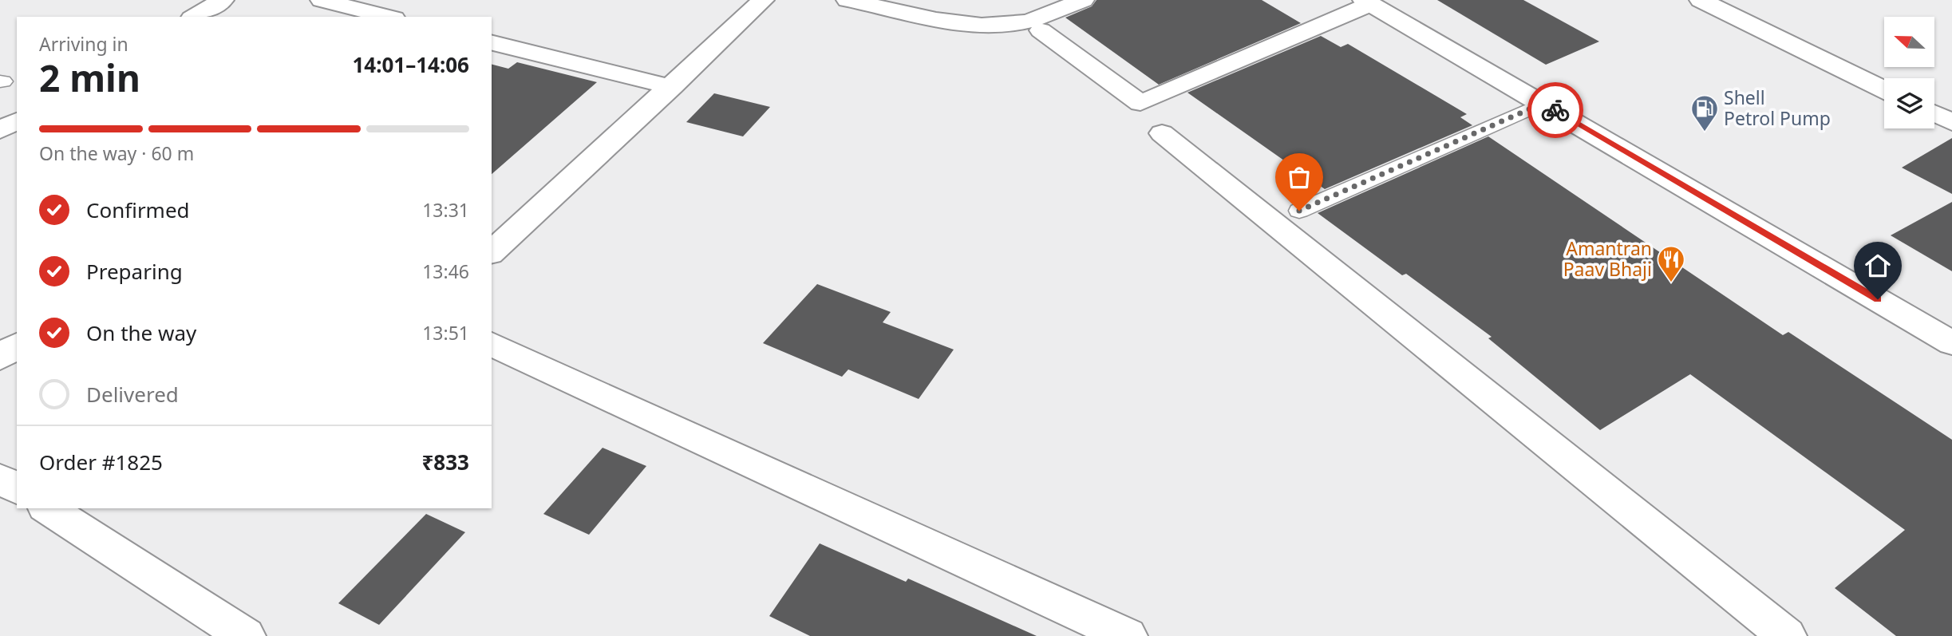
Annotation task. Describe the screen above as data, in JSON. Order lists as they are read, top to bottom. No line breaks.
{"places":{"fuel station":["Shell Petrol Pump"],"restaurant":["Amantran Paav Bhaji"]},"north":"left","page":{"heading":["2 min","Arriving in","14:01–14:06"],"panel":["Order #1825","₹833"],"bar":"On the way · 60 m","list":[["Confirmed","13:31"],["Preparing","13:46"],["On the way","13:51"],"Delivered"]}}
